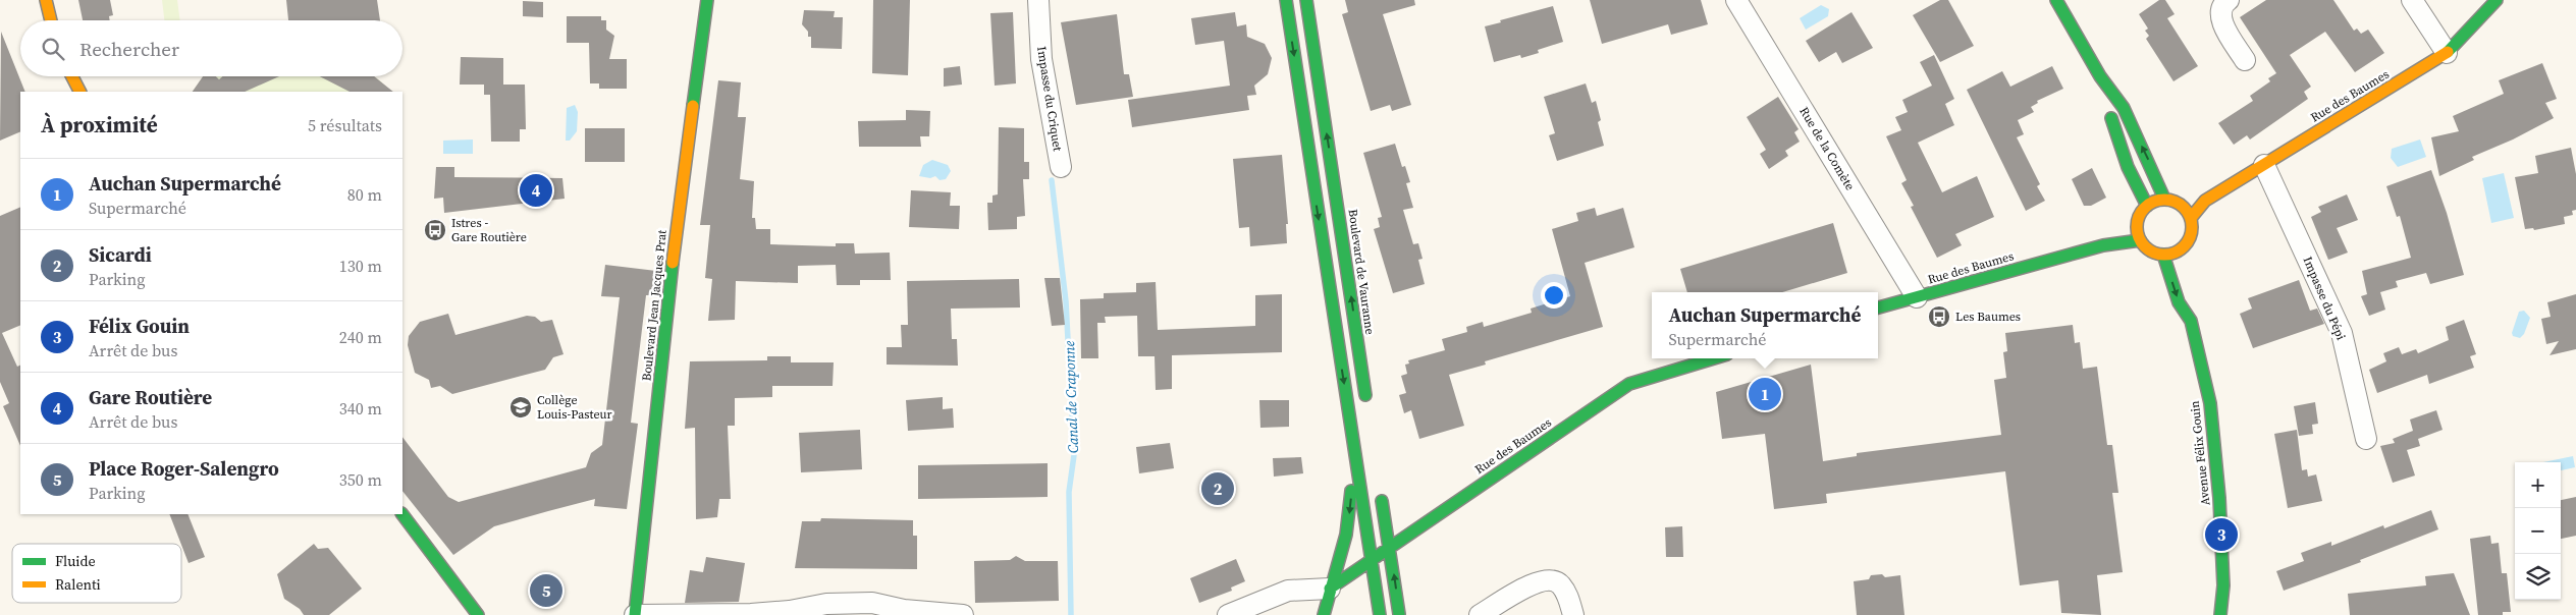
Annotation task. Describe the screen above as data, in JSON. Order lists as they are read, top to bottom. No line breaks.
{"streets":{"street":["Rue des Baumes","Impasse du Criquet","Rue de la Comète","Boulevard de Vauranne","Impasse du Pépi","Boulevard Jean Jacques Prat","Avenue Félix Gouin"]},"crossings":[["Rue des Baumes","Rue de la Comète"],["Rue des Baumes","Impasse du Pépi"],["Rue des Baumes","Avenue Félix Gouin"]],"water":["Canal de Craponne"],"places":{"bus stop":["Istres - Gare Routière","Les Baumes"],"school or university":["Collège Louis-Pasteur"]},"legend":["Fluide","Ralenti"],"page":{"search":"Rechercher","heading":["À proximité","5 résultats"],"list":[{"mark":"1","name":"Auchan Supermarché","note":"Supermarché","value":"80 m"},{"mark":"2","name":"Sicardi","note":"Parking","value":"130 m"},{"mark":"3","name":"Félix Gouin","note":"Arrêt de bus","value":"240 m"},{"mark":"4","name":"Gare Routière","note":"Arrêt de bus","value":"340 m"},{"mark":"5","name":"Place Roger-Salengro","note":"Parking","value":"350 m"}],"pins":["4","1","2","3","5"],"popup":["Auchan Supermarché","Supermarché"],"map_buttons":["+","−"]}}
